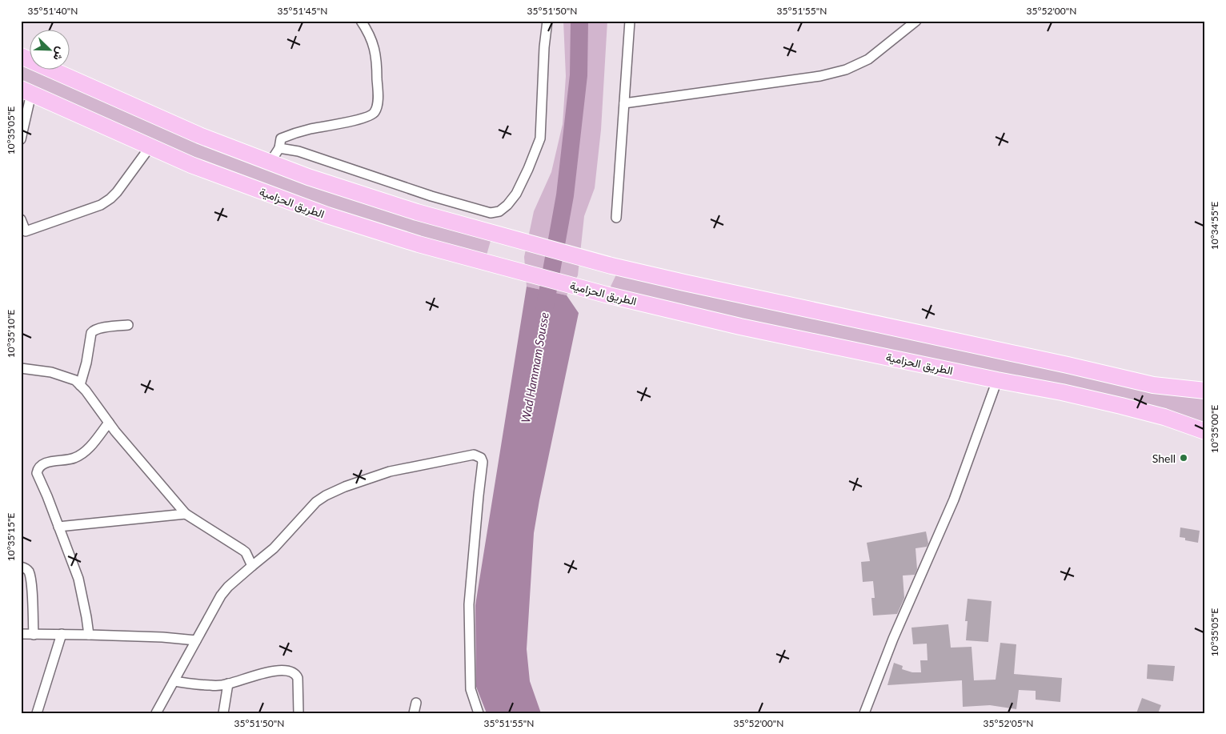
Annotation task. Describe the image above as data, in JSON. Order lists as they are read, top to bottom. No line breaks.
{"streets":{"highway":["الطريق الحزامية"]},"water":["Wad Hammam Sousse"],"places":["Shell"],"north":"bottom right","coordinates":["35°51'40\"N","35°51'45\"N","35°51'50\"N","35°51'55\"N","35°52'00\"N","10°35'05\"E","10°34'55\"E","10°35'10\"E","10°35'00\"E","10°35'15\"E","35°52'05\"N"]}
